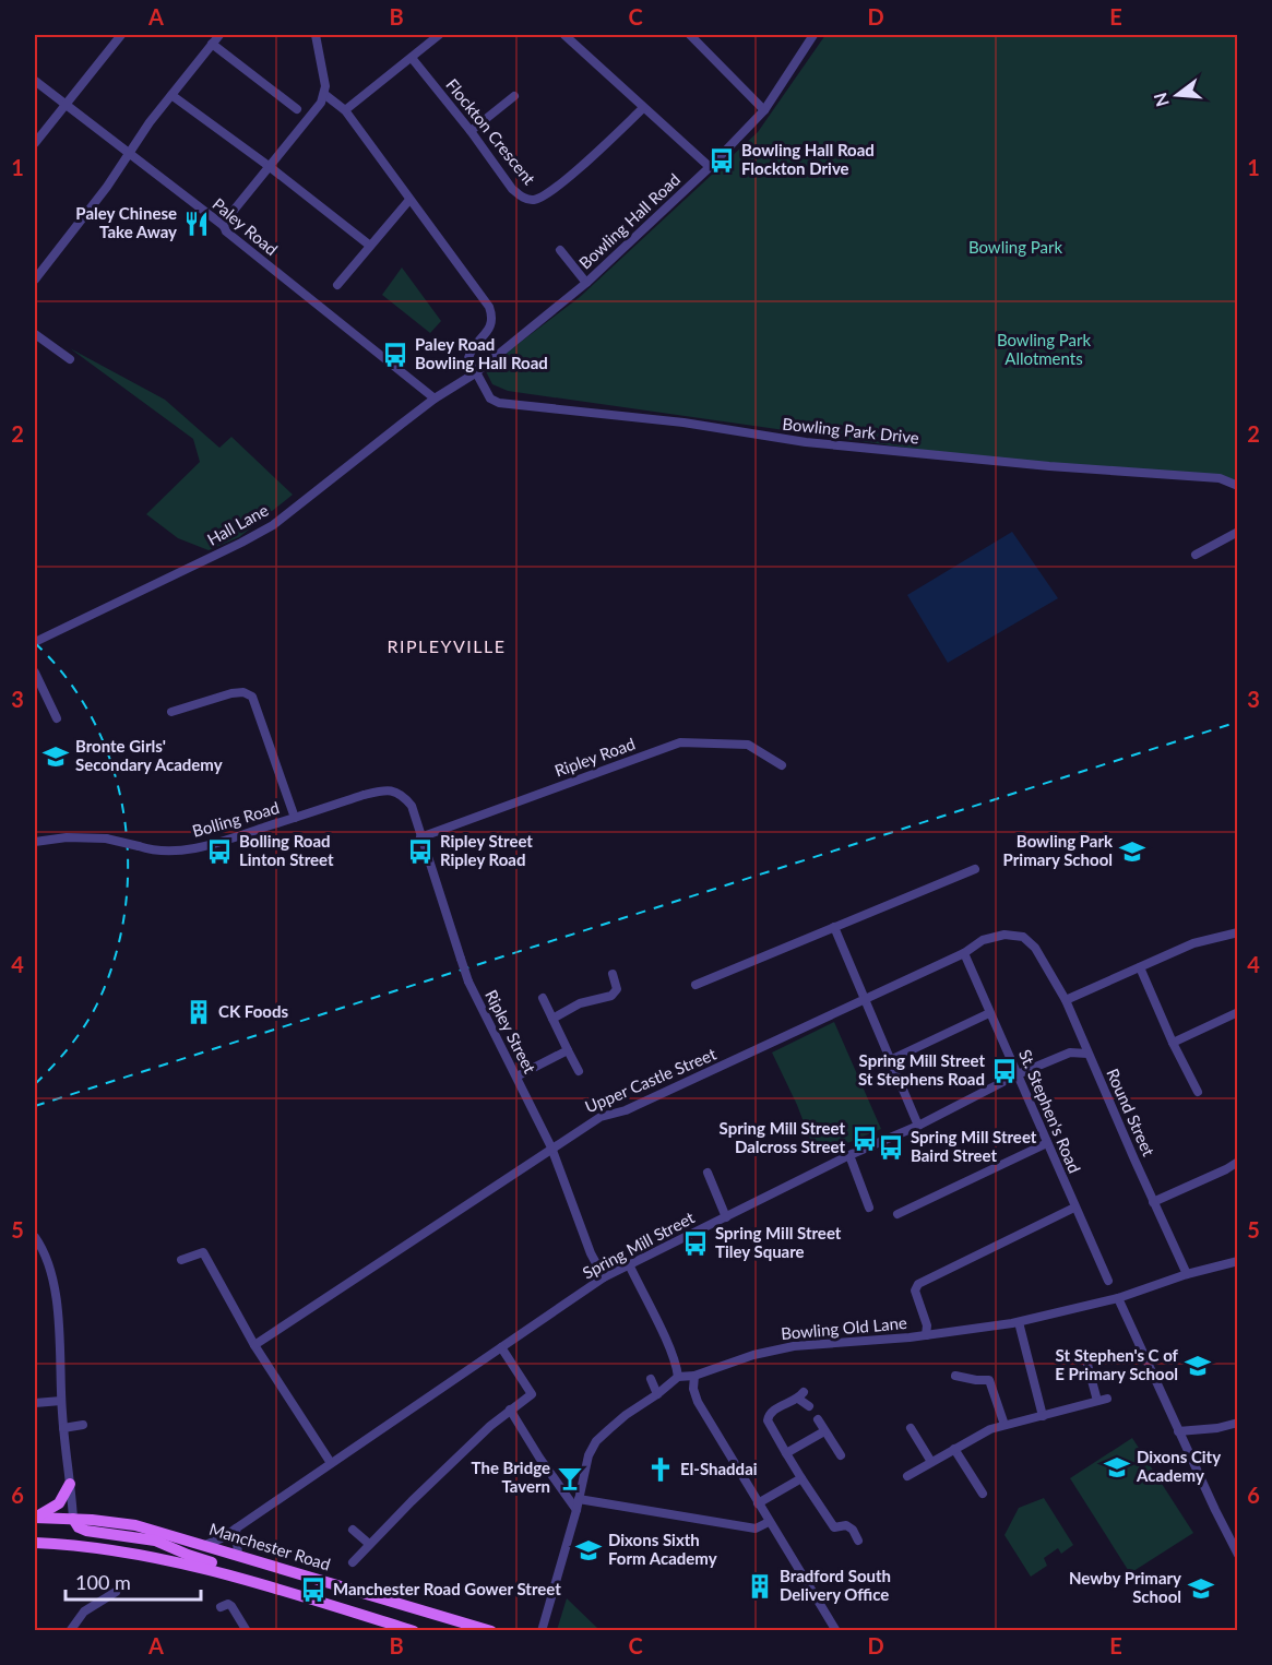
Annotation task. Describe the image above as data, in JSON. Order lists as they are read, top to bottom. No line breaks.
{"streets":{"main road":["Manchester Road"],"street":["Flockton Crescent","Bowling Hall Road","Paley Road","Bowling Park Drive","Hall Lane","Ripley Road","Bolling Road","Ripley Street","Upper Castle Street","St. Stephen's Road","Round Street","Spring Mill Street","Bowling Old Lane"]},"crossings":[["Bowling Hall Road","Paley Road"],["Bowling Hall Road","Bowling Park Drive"],["Bowling Hall Road","Hall Lane"],["Paley Road","Hall Lane"],["Ripley Road","Ripley Street"],["Bolling Road","Ripley Street"],["Ripley Street","Upper Castle Street"],["Ripley Street","Spring Mill Street"],["Upper Castle Street","St. Stephen's Road"],["Upper Castle Street","Round Street"],["St. Stephen's Road","Spring Mill Street"],["Round Street","Spring Mill Street"],["Round Street","Bowling Old Lane"],["Spring Mill Street","Manchester Road"]],"districts":["RIPLEYVILLE"],"parks":["Bowling Park","Bowling Park Allotments"],"places":{"bus stop":["Bowling Hall Road Flockton Drive","Paley Road Bowling Hall Road","Bolling Road Linton Street","Ripley Street Ripley Road","Spring Mill Street St Stephens Road","Spring Mill Street Dalcross Street","Spring Mill Street Baird Street","Spring Mill Street Tiley Square","Manchester Road Gower Street"],"restaurant":["Paley Chinese Take Away"],"school or university":["Bronte Girls' Secondary Academy","Bowling Park Primary School","St Stephen's C of E Primary School","Dixons City Academy","Dixons Sixth Form Academy","Newby Primary School"],"building":["CK Foods","Bradford South Delivery Office"],"church":["El-Shaddai"],"bar":["The Bridge Tavern"]},"scale_bar":"100 m","north":"left","grid":{"columns":["A","B","C","D","E"],"rows":["1","2","3","4","5","6"]}}
